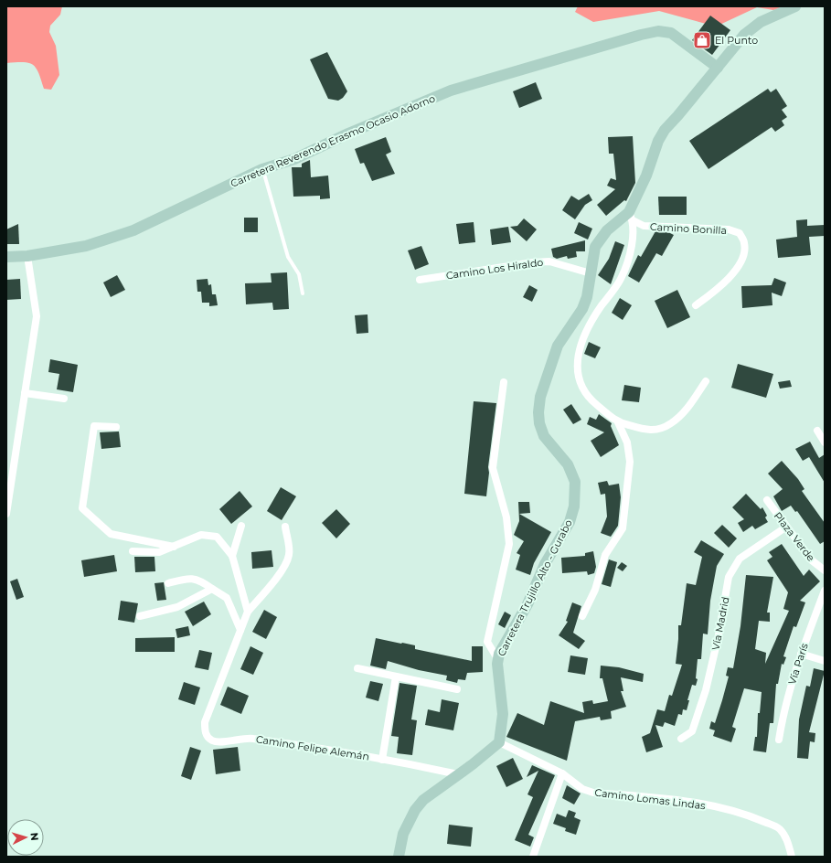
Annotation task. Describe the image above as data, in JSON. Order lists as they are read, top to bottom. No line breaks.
{"streets":{"main road":["Carretera Reverendo Erasmo Ocasio Adorno","Carretera Trujillo Alto - Gurabo"],"street":["Camino Bonilla","Camino Los Hiraldo","Plaza Verde","Vía Madrid","Vía París","Camino Felipe Alemán","Camino Lomas Lindas"]},"crossings":[["Carretera Reverendo Erasmo Ocasio Adorno","Carretera Trujillo Alto - Gurabo"],["Camino Bonilla","Carretera Trujillo Alto - Gurabo"],["Camino Los Hiraldo","Carretera Trujillo Alto - Gurabo"],["Plaza Verde","Vía Madrid"],["Carretera Trujillo Alto - Gurabo","Camino Lomas Lindas"]],"places":{"shop":["El Punto"]},"north":"right"}
